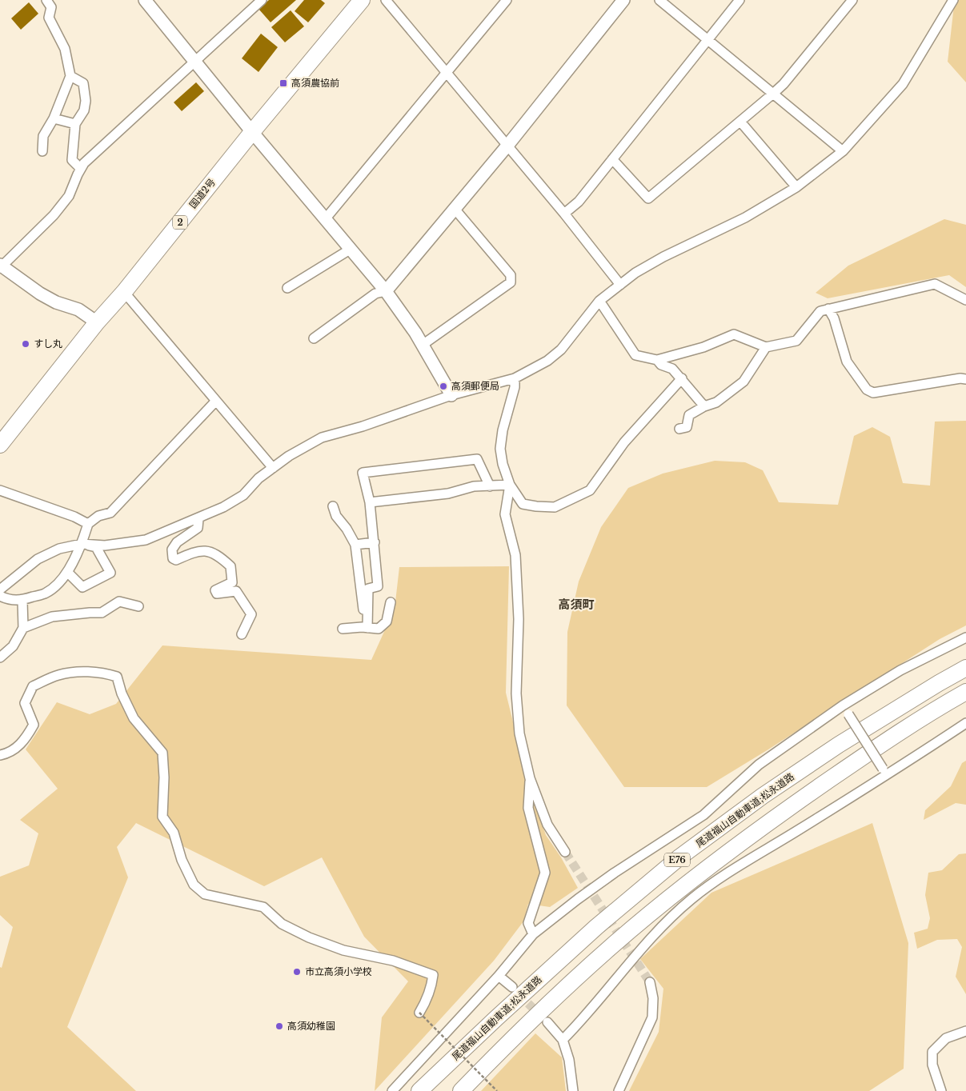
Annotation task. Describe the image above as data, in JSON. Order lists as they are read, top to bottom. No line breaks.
{"streets":{"highway":["国道2号","2","尾道福山自動車道;松永道路","E76"]},"districts":["高須町"],"places":{"transit":["高須農協前"],"other":["すし丸","高須郵便局","市立高須小学校","高須幼稚園"]}}
